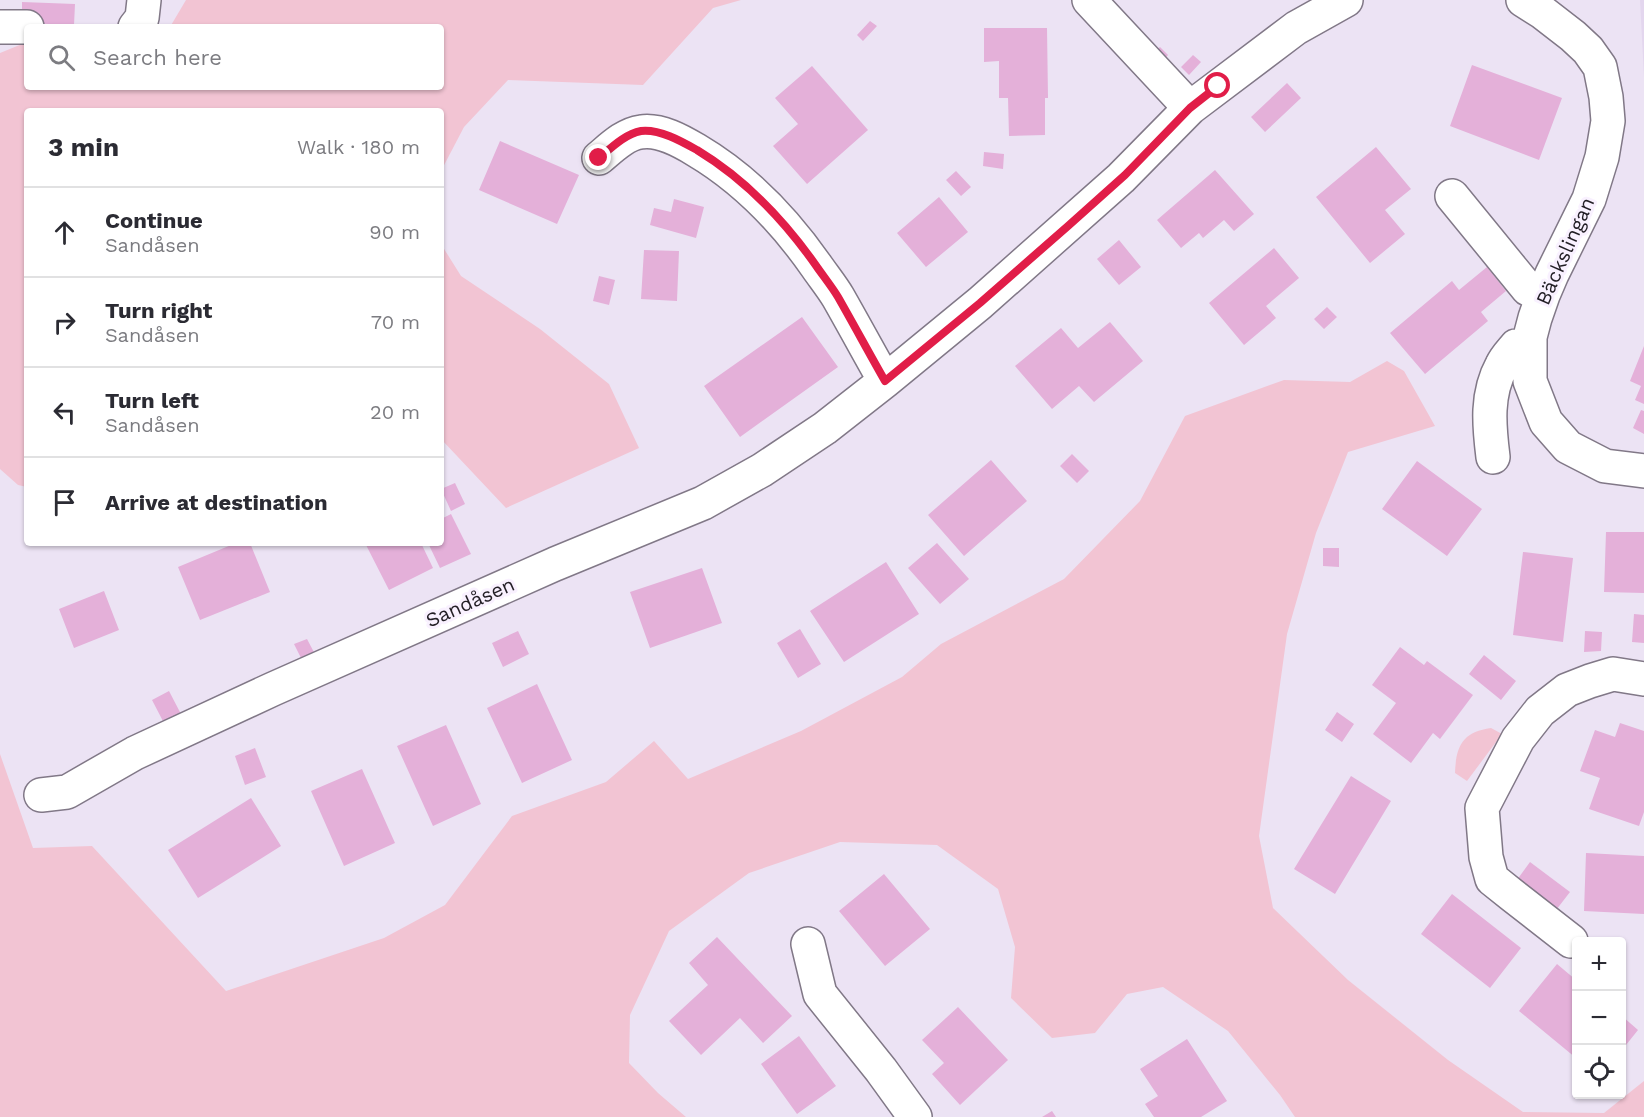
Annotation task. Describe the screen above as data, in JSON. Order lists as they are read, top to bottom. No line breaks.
{"streets":{"street":["Bäckslingan","Sandåsen"]},"page":{"search":"Search here","heading":["3 min","Walk · 180 m"],"list":[["Continue","Sandåsen","90 m"],["Turn right","Sandåsen","70 m"],["Turn left","Sandåsen","20 m"],"Arrive at destination"],"map_buttons":["+","−"]}}
